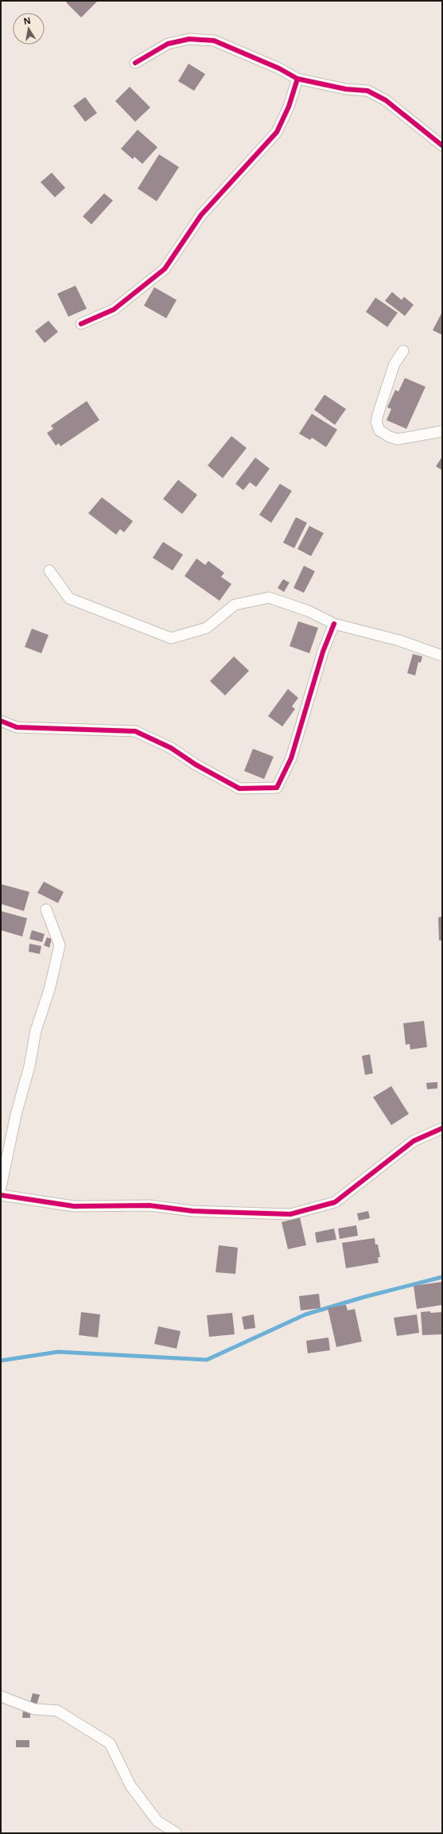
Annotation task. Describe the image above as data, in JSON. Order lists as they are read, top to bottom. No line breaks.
{"north":"top"}
